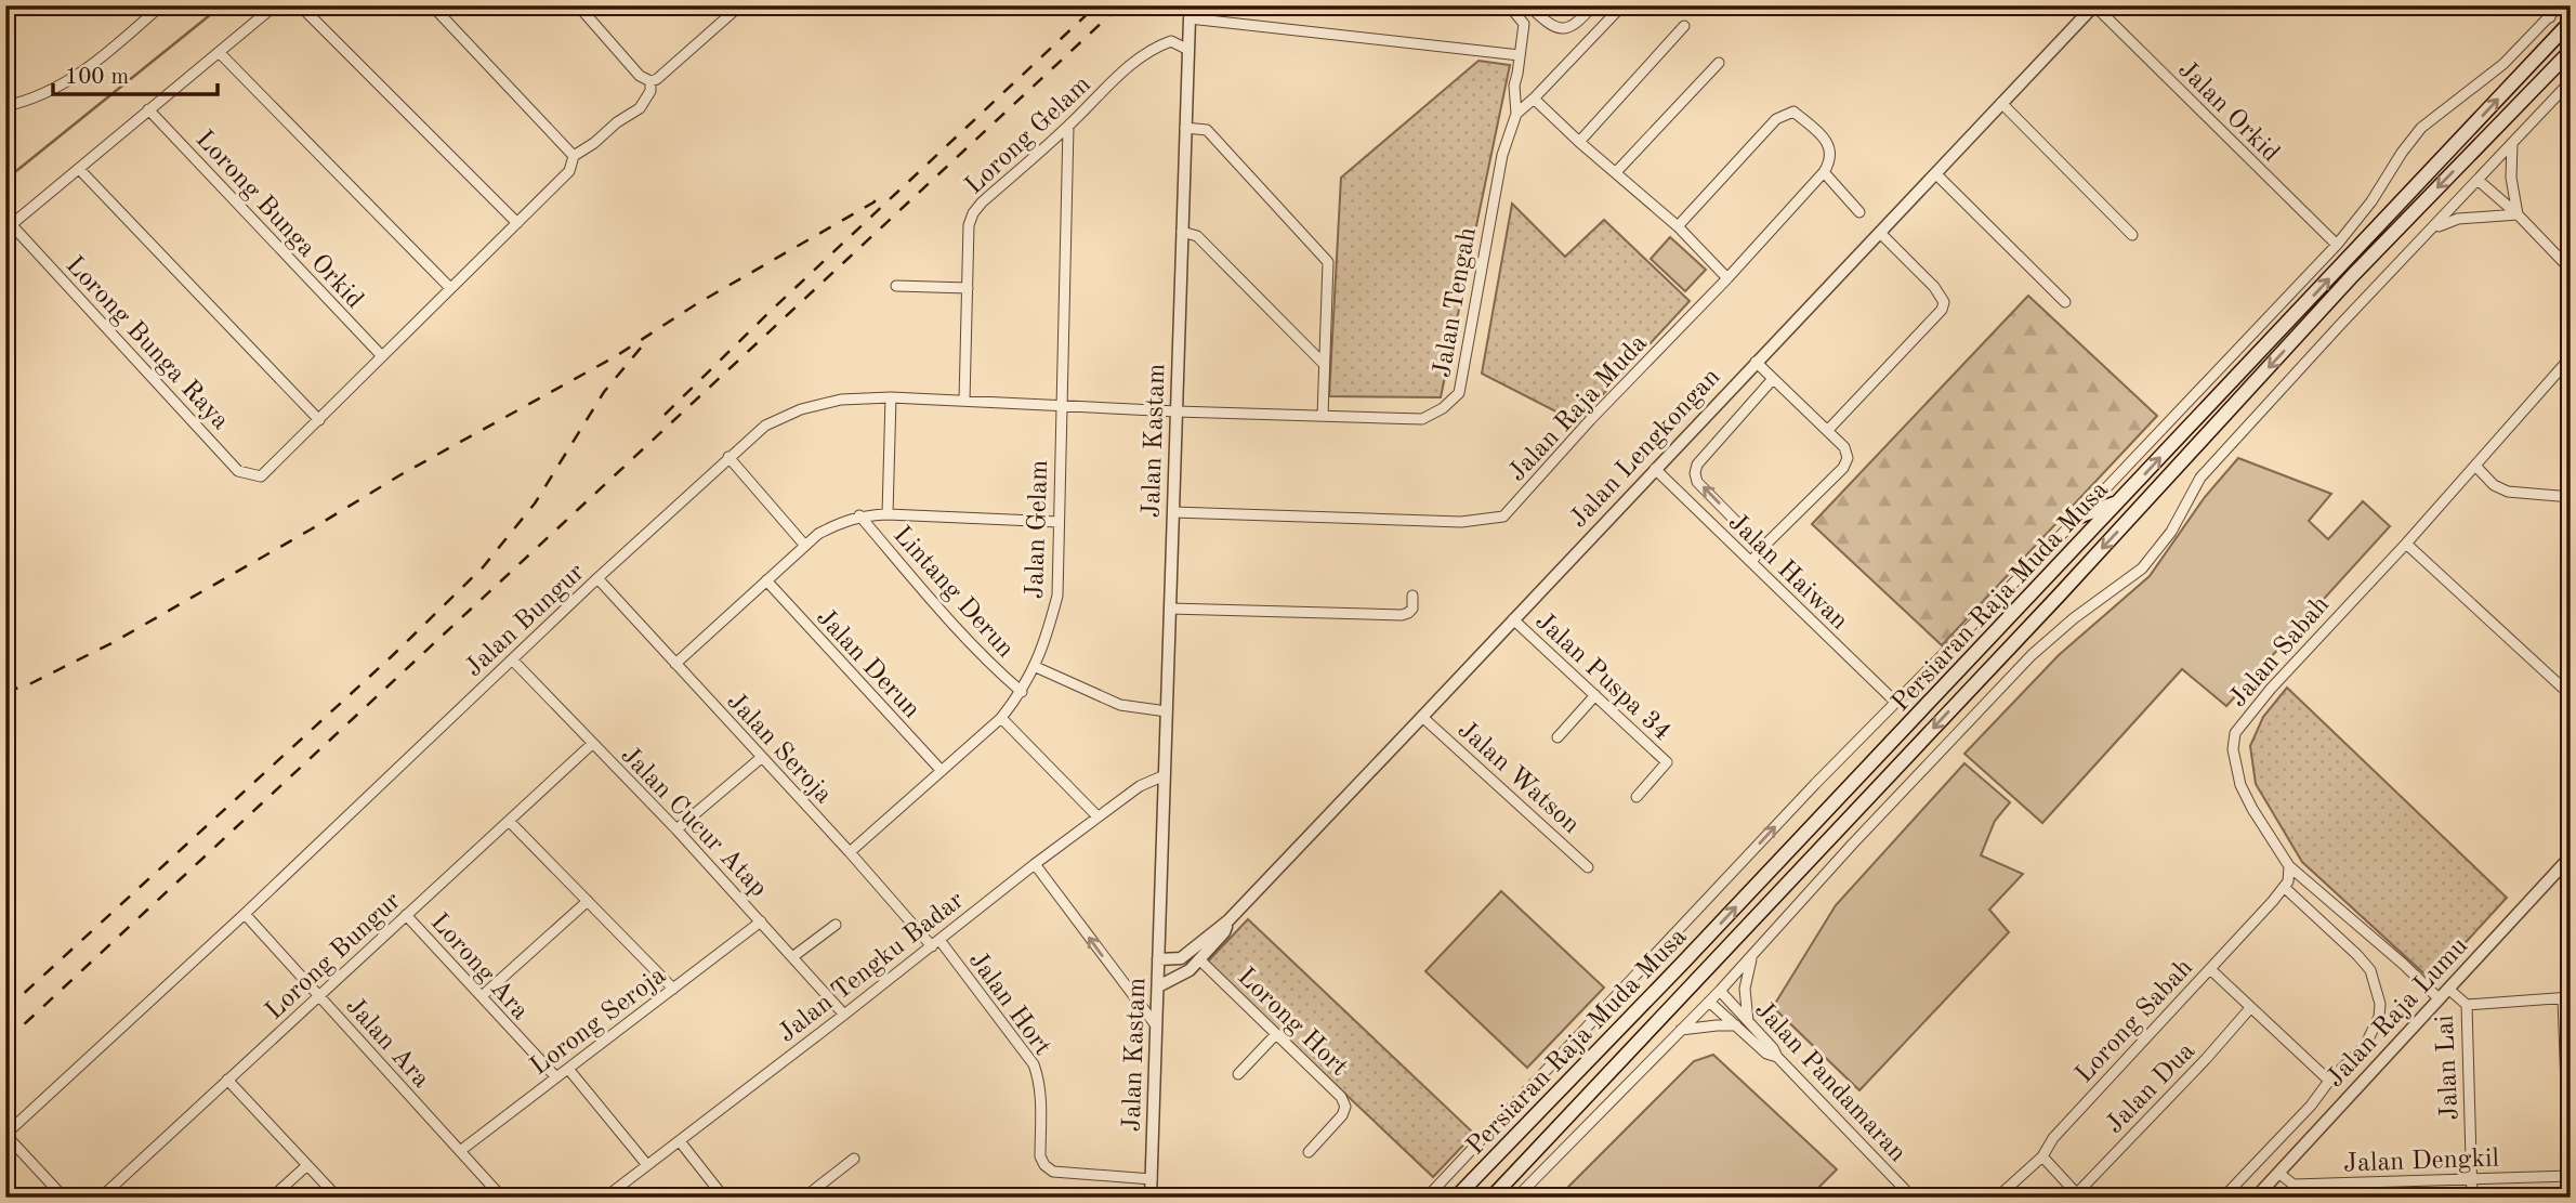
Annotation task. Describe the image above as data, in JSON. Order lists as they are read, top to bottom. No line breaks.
{"streets":{"main road":["Persiaran Raja Muda Musa"],"street":["Jalan Orkid","Lorong Gelam","Lorong Bunga Orkid","Jalan Tengah","Lorong Bunga Raya","Jalan Raja Muda","Jalan Kastam","Jalan Lengkongan","Jalan Gelam","Jalan Haiwan","Lintang Derun","Jalan Bungur","Jalan Sabah","Jalan Derun","Jalan Puspa 34","Jalan Seroja","Jalan Watson","Jalan Cucur Atap","Lorong Bungur","Lorong Ara","Jalan Tengku Badar","Jalan Hort","Jalan Raja Lumu","Lorong Seroja","Lorong Sabah","Lorong Hort","Jalan Ara","Jalan Lai","Jalan Pandamaran","Jalan Dua","Jalan Dengkil"]},"crossings":[["Jalan Orkid","Jalan Lengkongan"],["Lorong Gelam","Jalan Kastam"],["Lorong Gelam","Jalan Gelam"],["Lorong Gelam","Jalan Bungur"],["Jalan Tengah","Jalan Kastam"],["Jalan Tengah","Jalan Bungur"],["Jalan Raja Muda","Jalan Kastam"],["Jalan Kastam","Jalan Lengkongan"],["Jalan Kastam","Jalan Bungur"],["Jalan Kastam","Jalan Tengku Badar"],["Jalan Kastam","Jalan Hort"],["Jalan Lengkongan","Jalan Haiwan"],["Jalan Lengkongan","Jalan Puspa 34"],["Jalan Lengkongan","Jalan Watson"],["Jalan Lengkongan","Lorong Hort"],["Jalan Gelam","Lintang Derun"],["Jalan Gelam","Jalan Bungur"],["Jalan Gelam","Jalan Derun"],["Jalan Gelam","Jalan Seroja"],["Jalan Bungur","Jalan Seroja"],["Jalan Bungur","Jalan Cucur Atap"],["Jalan Bungur","Jalan Ara"],["Jalan Sabah","Jalan Raja Lumu"],["Jalan Sabah","Lorong Sabah"],["Jalan Seroja","Jalan Tengku Badar"],["Jalan Seroja","Jalan Hort"],["Jalan Cucur Atap","Lorong Bungur"],["Jalan Cucur Atap","Jalan Tengku Badar"],["Jalan Cucur Atap","Lorong Seroja"],["Lorong Bungur","Lorong Ara"],["Lorong Bungur","Jalan Ara"],["Lorong Ara","Lorong Seroja"],["Jalan Tengku Badar","Jalan Hort"],["Jalan Raja Lumu","Jalan Lai"],["Lorong Seroja","Jalan Ara"],["Jalan Lai","Jalan Dengkil"]],"scale_bar":"100 m"}
